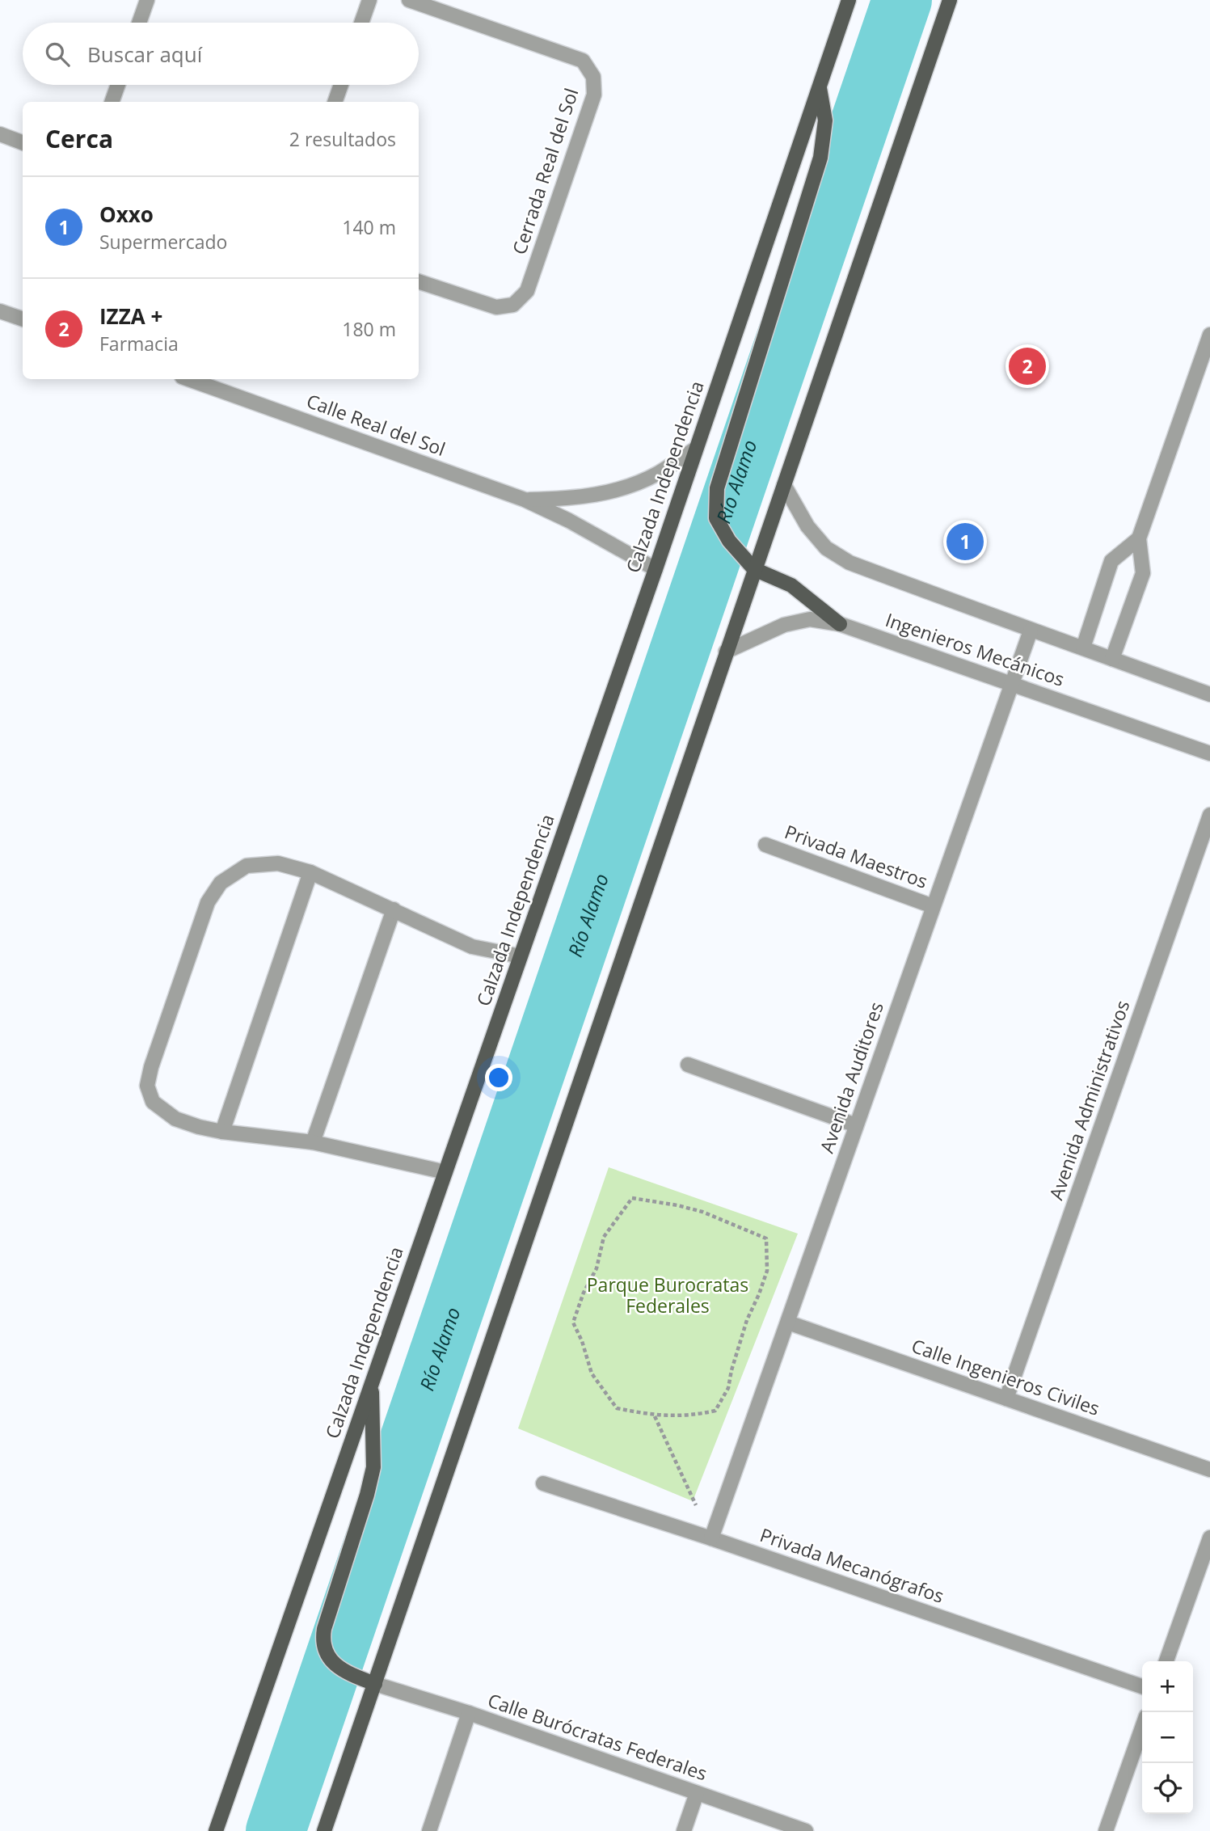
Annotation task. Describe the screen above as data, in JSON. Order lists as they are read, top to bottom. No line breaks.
{"streets":{"main road":["Calzada Independencia"],"street":["Cerrada Real del Sol","Calle Real del Sol","Ingenieros Mecánicos","Privada Maestros","Avenida Auditores","Avenida Administrativos","Calle Ingenieros Civiles","Privada Mecanógrafos","Calle Burócratas Federales"]},"crossings":[["Calle Real del Sol","Calzada Independencia"],["Ingenieros Mecánicos","Avenida Auditores"],["Privada Maestros","Avenida Auditores"],["Avenida Auditores","Calle Ingenieros Civiles"],["Avenida Auditores","Privada Mecanógrafos"],["Avenida Administrativos","Calle Ingenieros Civiles"]],"water":["Río Alamo"],"parks":["Parque Burocratas Federales"],"page":{"search":"Buscar aquí","heading":["Cerca","2 resultados"],"list":[{"mark":"1","name":"Oxxo","note":"Supermercado","value":"140 m"},{"mark":"2","name":"IZZA +","note":"Farmacia","value":"180 m"}],"pins":["2","1"],"map_buttons":["+","−"]}}
